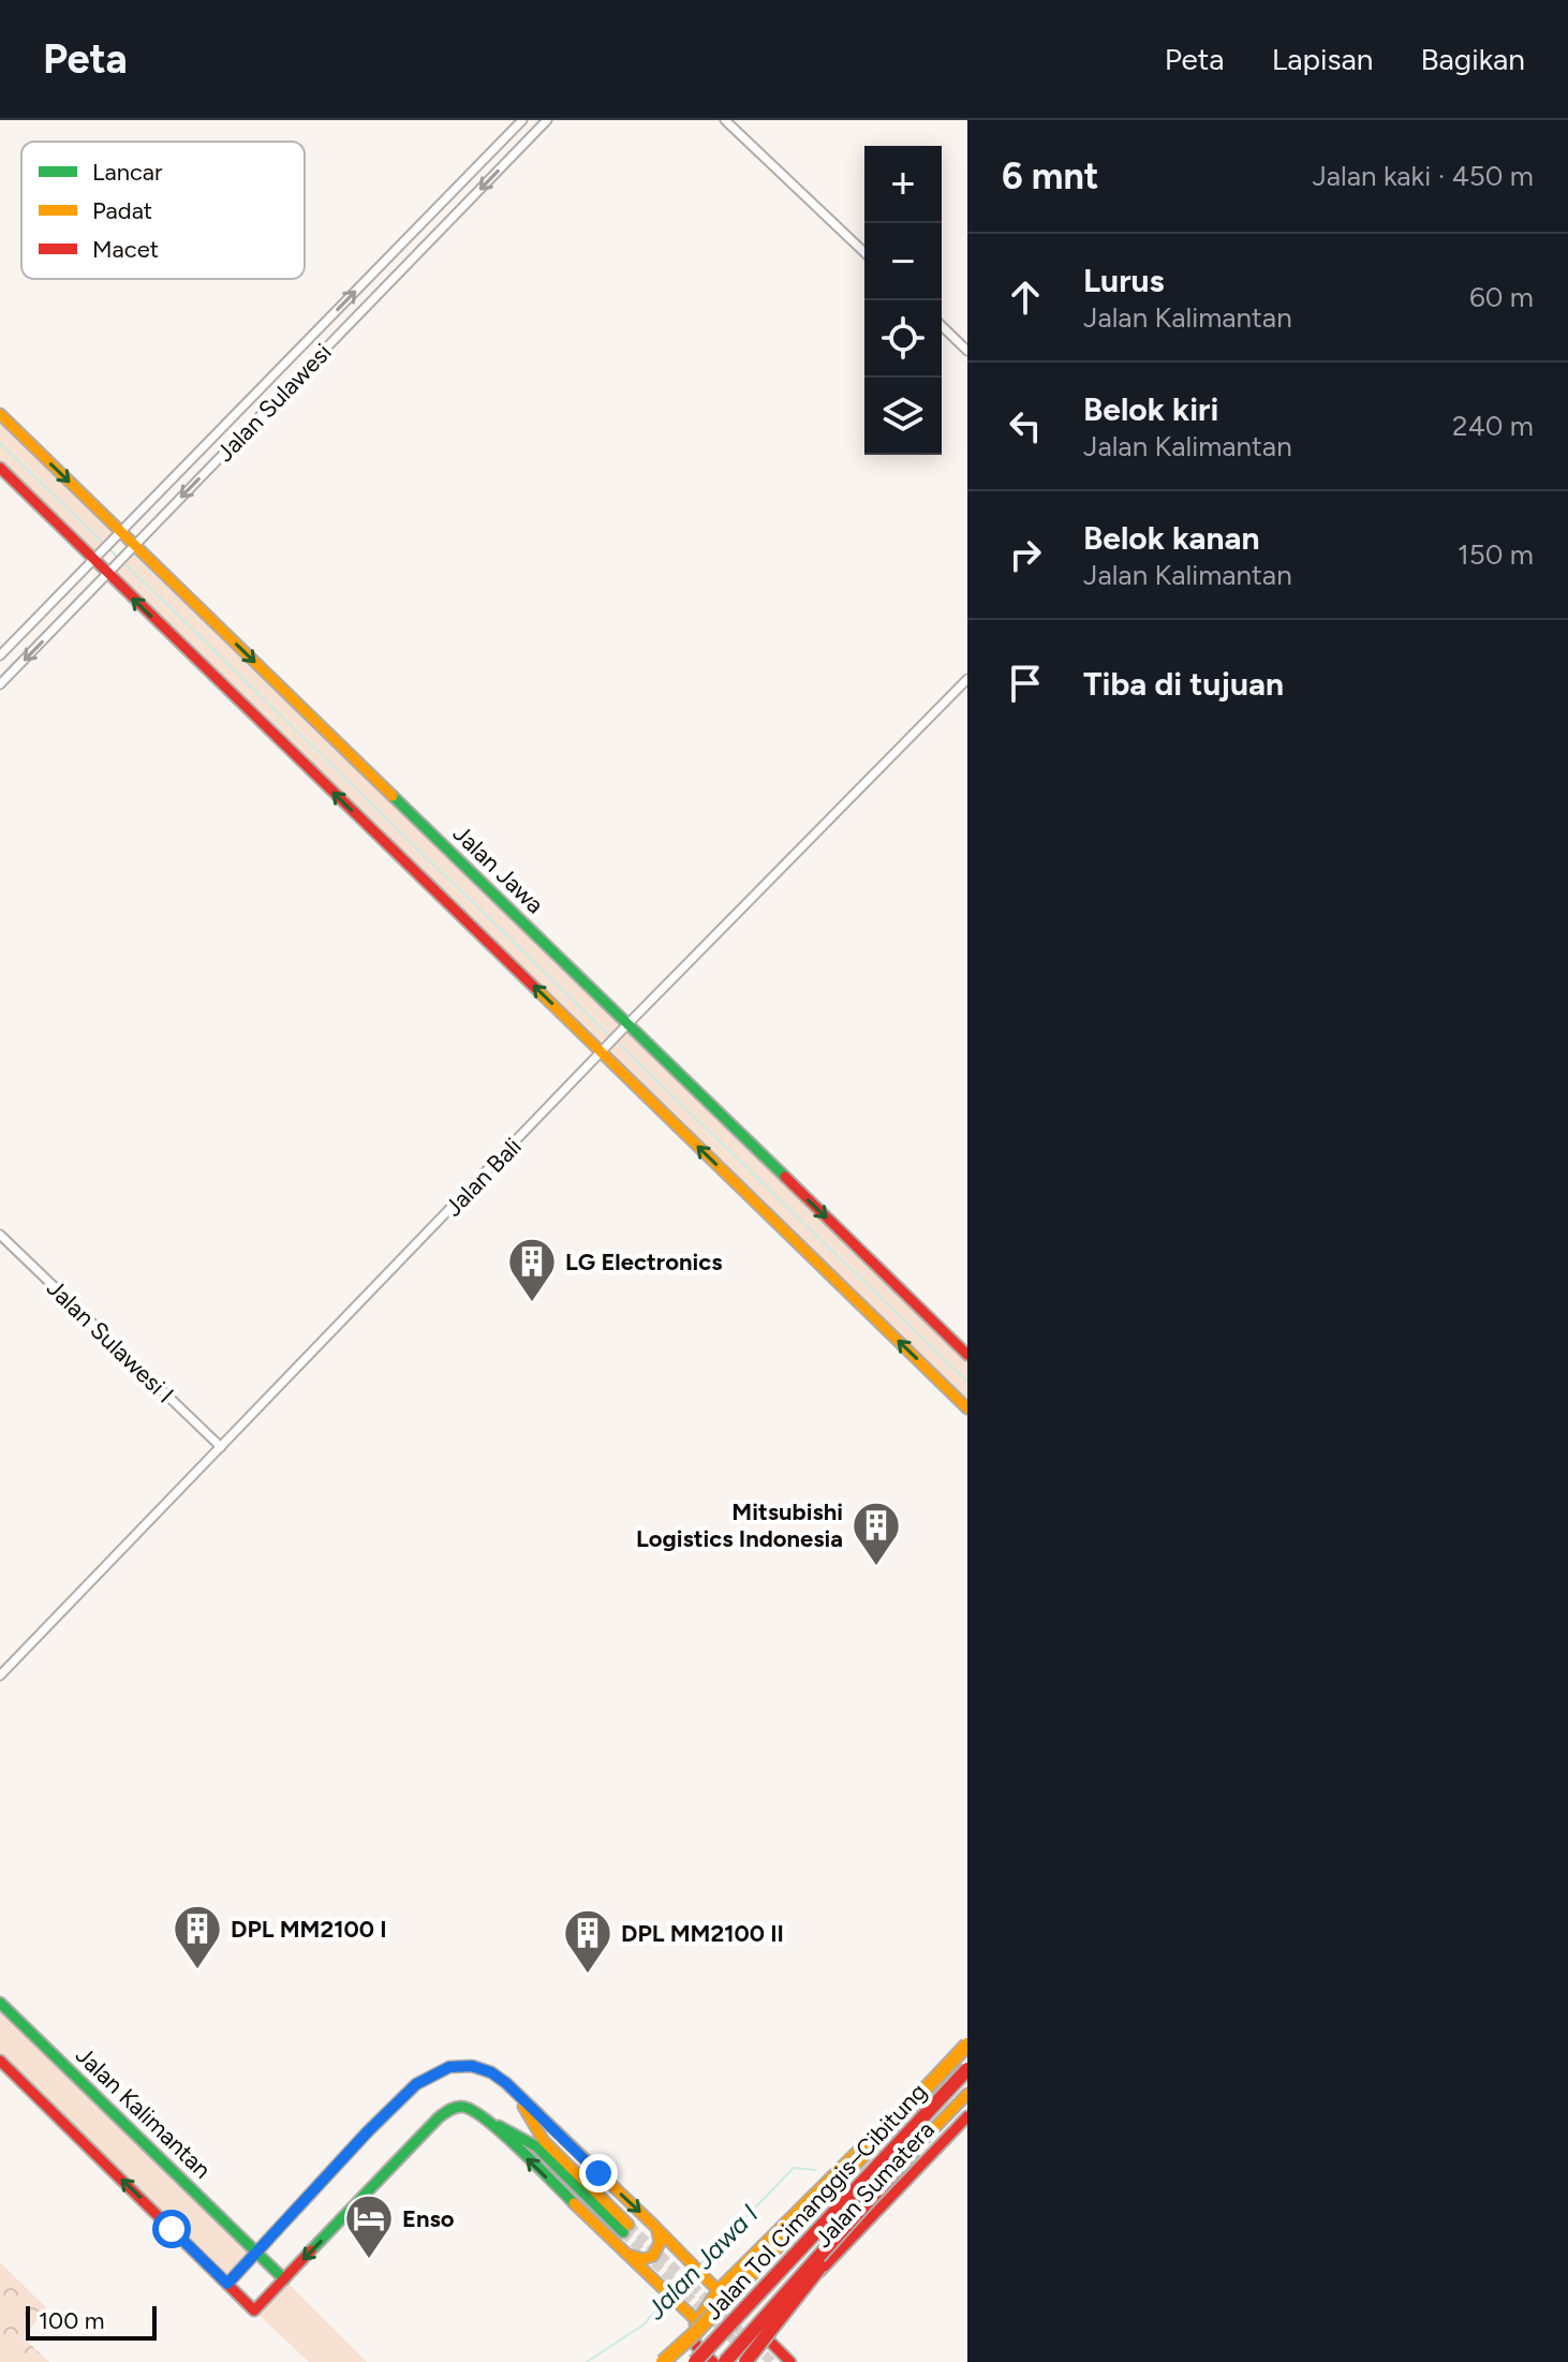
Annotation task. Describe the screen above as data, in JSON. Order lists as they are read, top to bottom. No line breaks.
{"streets":{"main road":["Jalan Jawa","Jalan Kalimantan","Jalan Sumatera","Jalan Tol Cimanggis–Cibitung"],"street":["Jalan Sulawesi","Jalan Bali","Jalan Sulawesi I"]},"crossings":[["Jalan Sulawesi","Jalan Jawa"],["Jalan Jawa","Jalan Bali"],["Jalan Bali","Jalan Sulawesi I"]],"water":["Jalan Jawa I"],"places":{"building":["LG Electronics","Mitsubishi Logistics Indonesia","DPL MM2100 I","DPL MM2100 II"],"hotel":["Enso"]},"legend":["Lancar","Padat","Macet"],"scale_bar":"100 m","page":{"header":"Peta","nav":["Peta","Lapisan","Bagikan"],"heading":["6 mnt","Jalan kaki · 450 m"],"map_buttons":["+","−"],"list":[["Lurus","Jalan Kalimantan","60 m"],["Belok kiri","Jalan Kalimantan","240 m"],["Belok kanan","Jalan Kalimantan","150 m"],"Tiba di tujuan"],"scale":"100 m"}}
